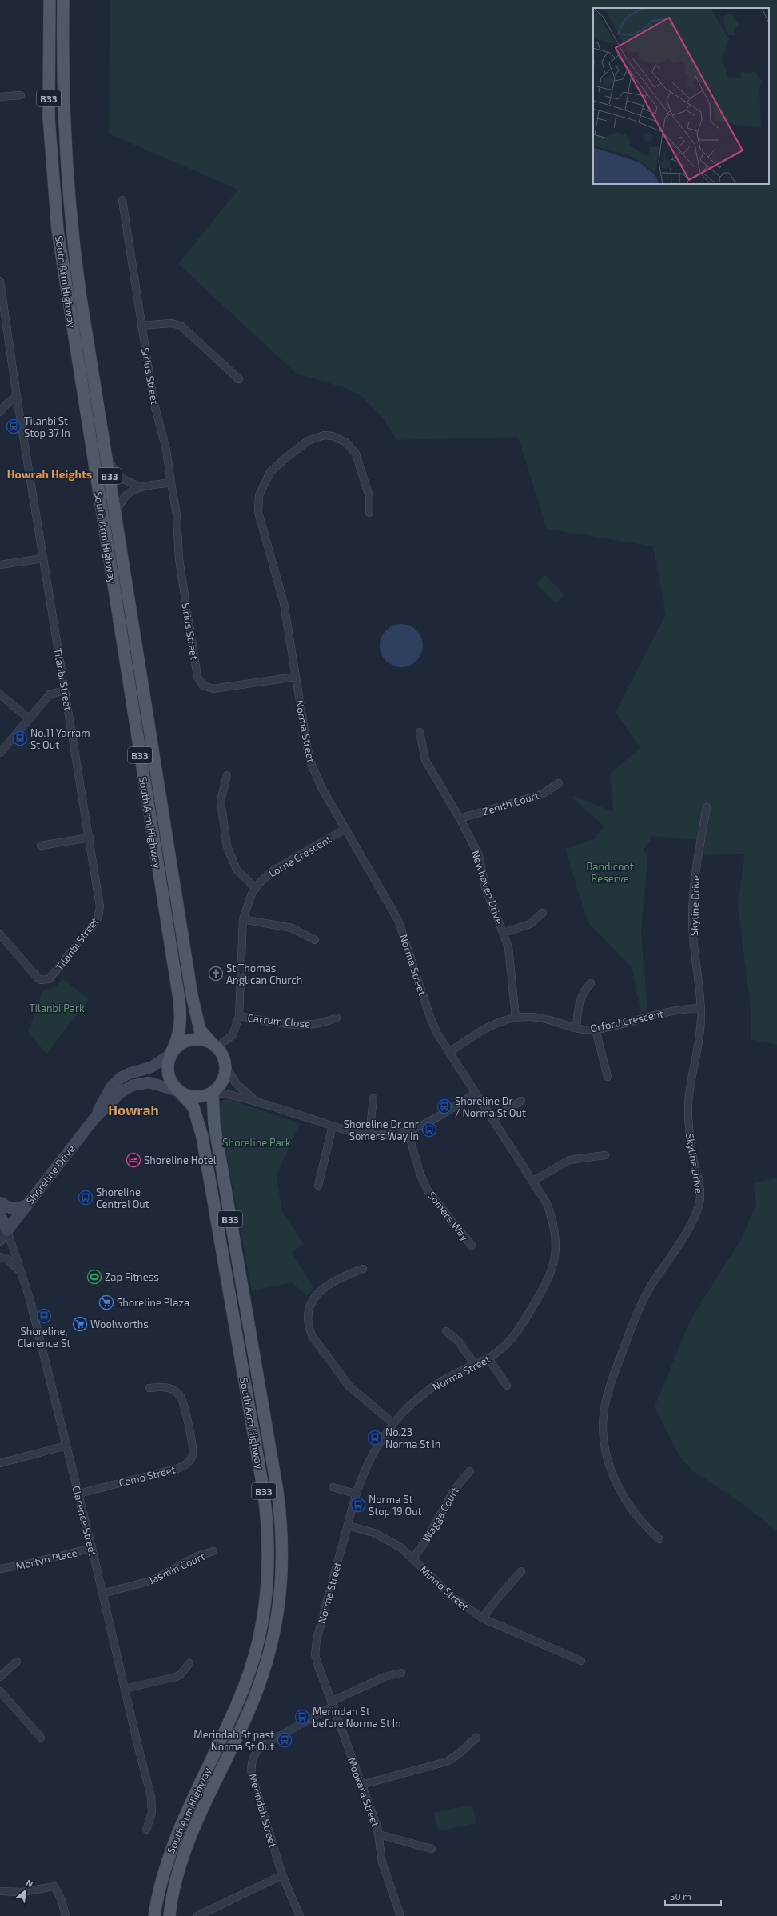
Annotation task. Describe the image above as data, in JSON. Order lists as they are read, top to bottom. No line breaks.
{"streets":{"main road":["B33","South Arm Highway","Shoreline Drive","Clarence Street"],"street":["Sirius Street","Tilanbi Street","Norma Street","Zenith Court","Lorne Crescent","Newhaven Drive","Skyline Drive","Carrum Close","Orford Crescent","Somers Way","Como Street","Wagga Court","Mortyn Place","Jasmin Court","Minno Street","Mookara Street","Merindah Street"]},"crossings":[["B33","South Arm Highway"],["B33","Lorne Crescent"],["B33","Shoreline Drive"],["South Arm Highway","Lorne Crescent"],["South Arm Highway","Shoreline Drive"],["Sirius Street","Norma Street"],["Norma Street","Lorne Crescent"],["Norma Street","Orford Crescent"],["Norma Street","Minno Street"],["Norma Street","Mookara Street"],["Norma Street","Merindah Street"],["Zenith Court","Newhaven Drive"],["Lorne Crescent","Carrum Close"],["Lorne Crescent","Shoreline Drive"],["Newhaven Drive","Orford Crescent"],["Skyline Drive","Orford Crescent"],["Shoreline Drive","Clarence Street"],["Como Street","Clarence Street"],["Wagga Court","Minno Street"],["Clarence Street","Mortyn Place"],["Clarence Street","Jasmin Court"],["Mookara Street","Merindah Street"]],"districts":["Howrah Heights","Howrah"],"parks":["Bandicoot Reserve","Tilanbi Park","Shoreline Park"],"places":{"bus stop":["Tilanbi St Stop 37 In","No.11 Yarram St Out","Shoreline Dr / Norma St Out","Shoreline Dr cnr Somers Way In","Shoreline Central Out","Shoreline, Clarence St","No.23 Norma St In","Norma St Stop 19 Out","Merindah St before Norma St In","Merindah St past Norma St Out"],"church":["St Thomas Anglican Church"],"hotel":["Shoreline Hotel"],"sports":["Zap Fitness"],"supermarket":["Shoreline Plaza","Woolworths"]},"scale_bar":"50 m","north":"top right"}
